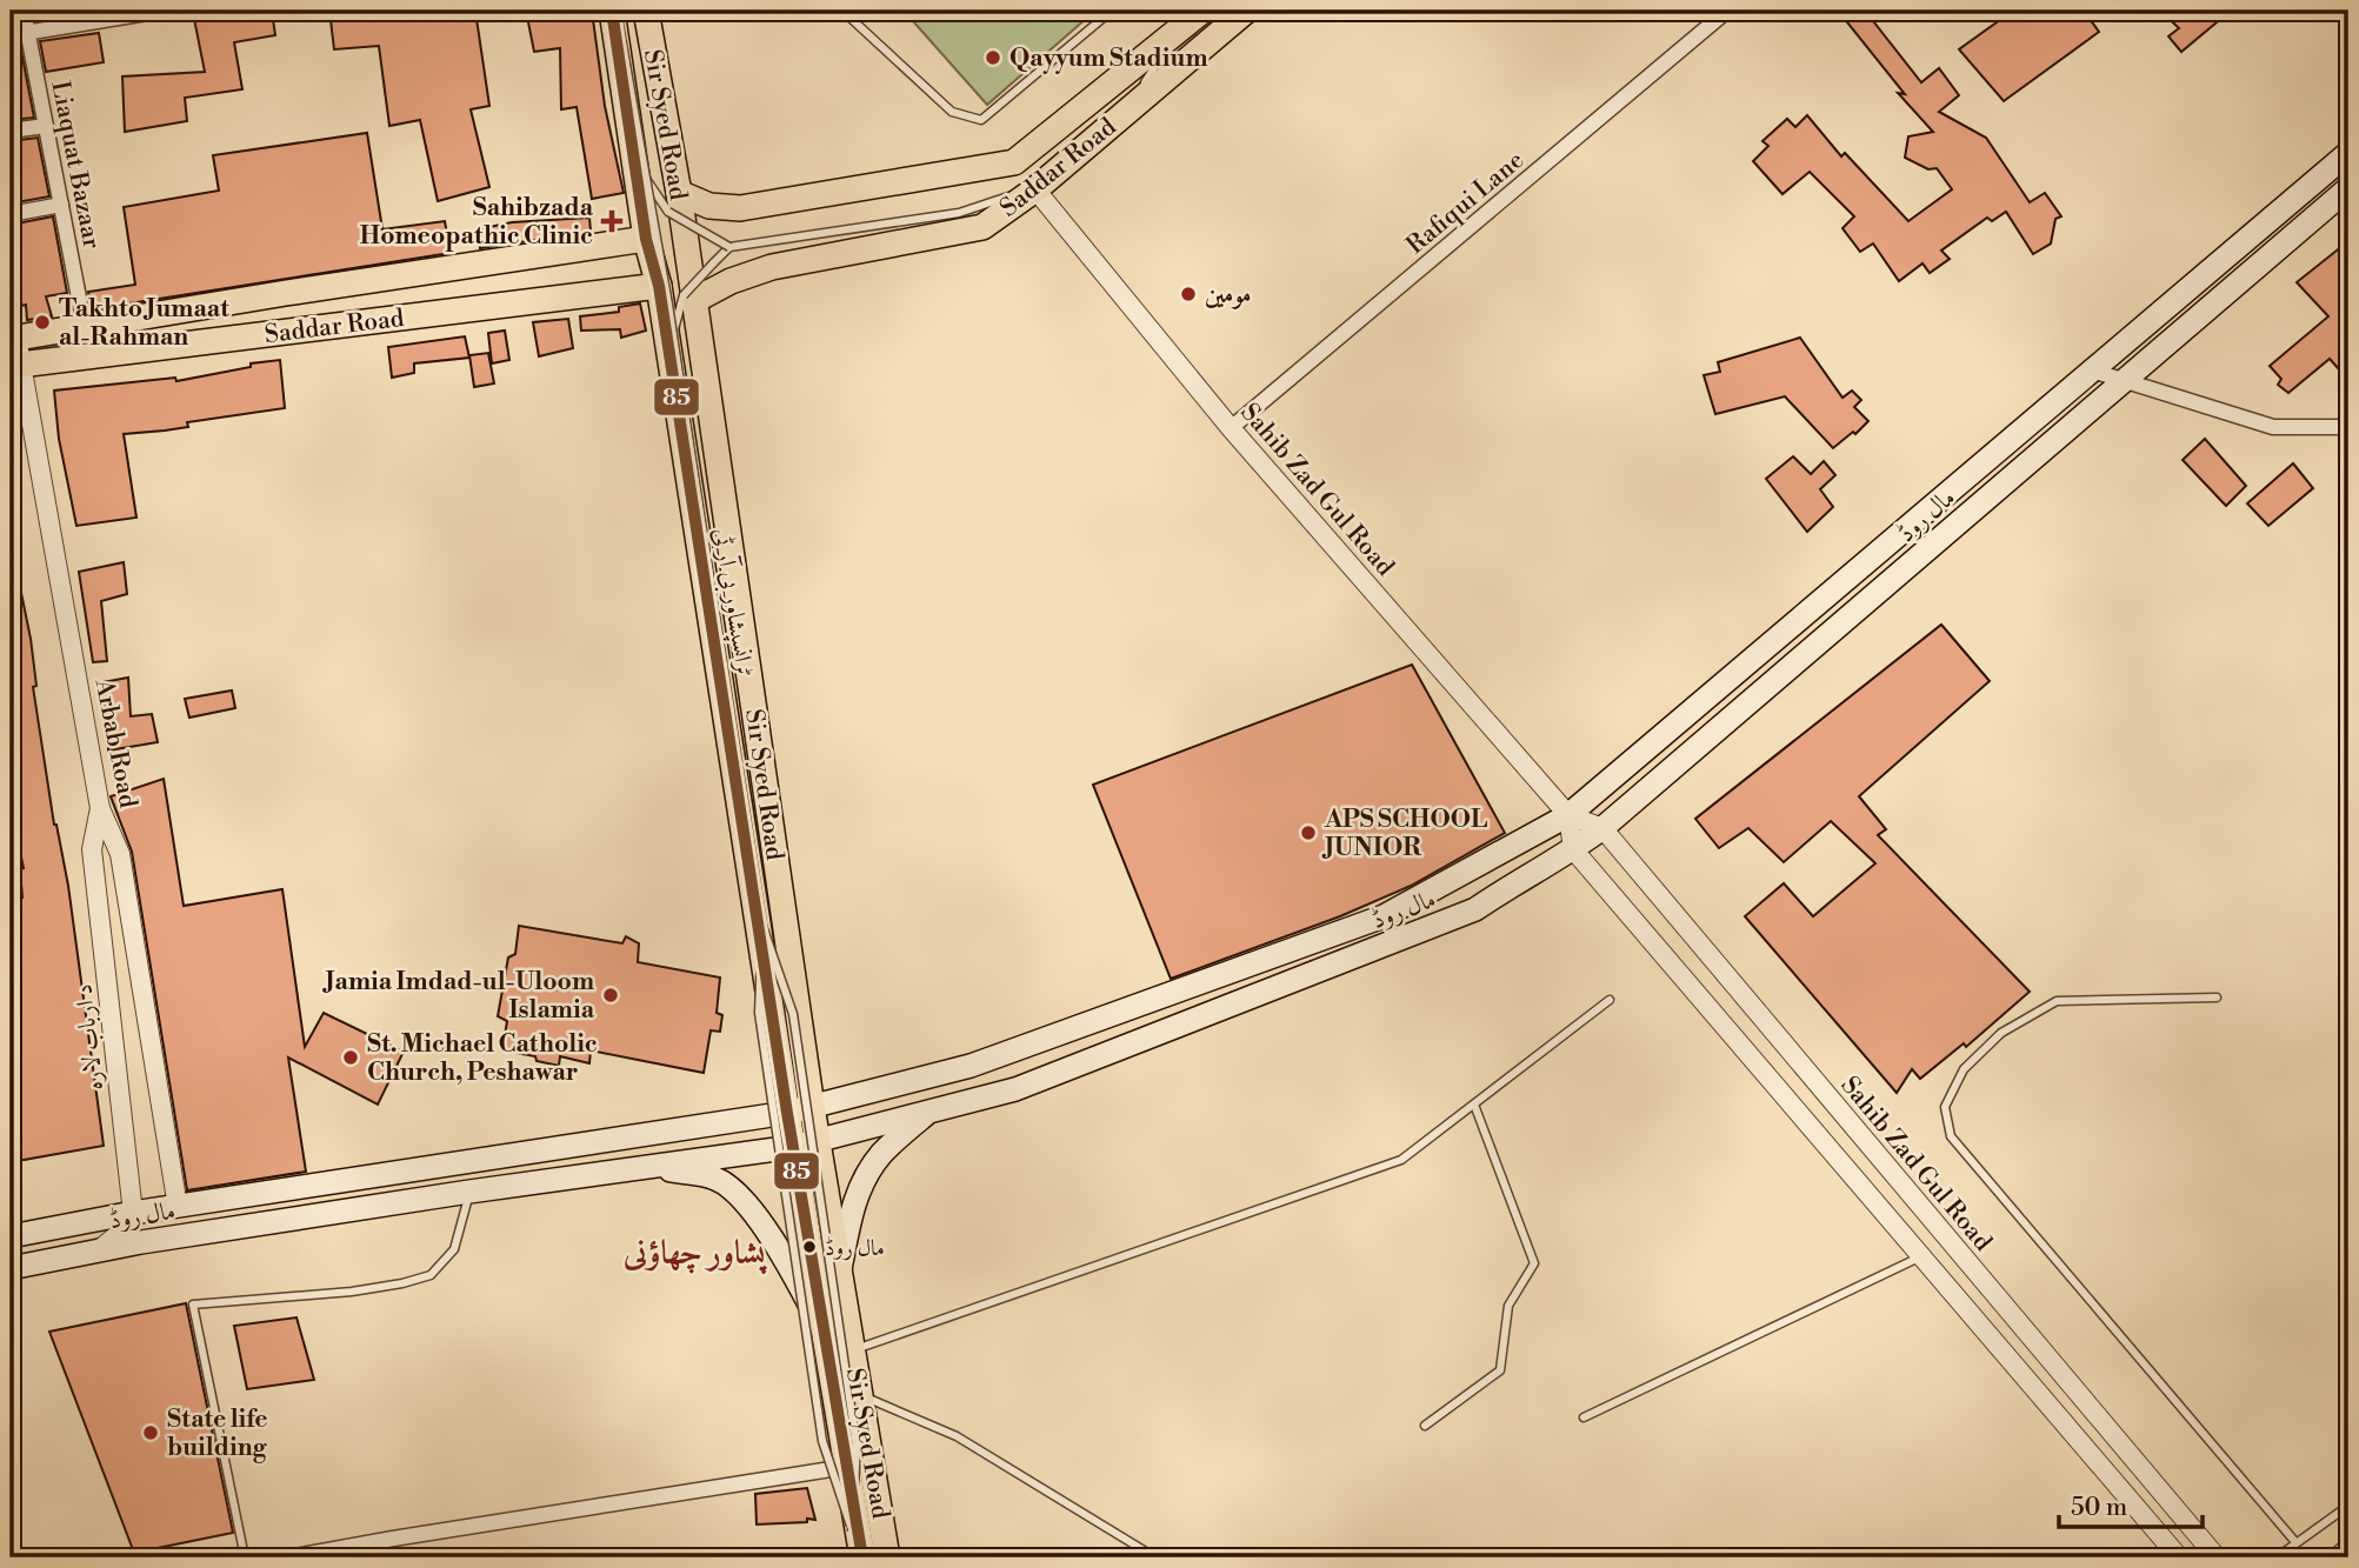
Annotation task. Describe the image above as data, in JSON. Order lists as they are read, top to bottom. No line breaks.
{"streets":{"main road":["Sir Syed Road","Saddar Road","مال روڈ"],"street":["Liaquat Bazaar","Rafiqui Lane","Sahib Zad Gul Road","Arbab Road","د ارباب لاره"],"lane":["ٹرانسپشاور بی آر ٹی"]},"crossings":[["Sir Syed Road","Saddar Road"],["Sir Syed Road","مال روڈ"],["Sir Syed Road","ٹرانسپشاور بی آر ٹی"],["Liaquat Bazaar","Saddar Road"],["Saddar Road","Sahib Zad Gul Road"],["Saddar Road","Arbab Road"],["Rafiqui Lane","Sahib Zad Gul Road"],["Sahib Zad Gul Road","مال روڈ"],["مال روڈ","Arbab Road"],["مال روڈ","د ارباب لاره"],["Arbab Road","د ارباب لاره"]],"districts":["پشاور چھاؤنی"],"places":{"other":["Qayyum Stadium","مومین","Takhto Jumaat al-Rahman","APS SCHOOL JUNIOR","Jamia Imdad-ul-Uloom Islamia","St. Michael Catholic Church, Peshawar","مال روڈ","State life building"],"health":["Sahibzada Homeopathic Clinic"]},"lines":["transit line 85"],"scale_bar":"50 m"}
